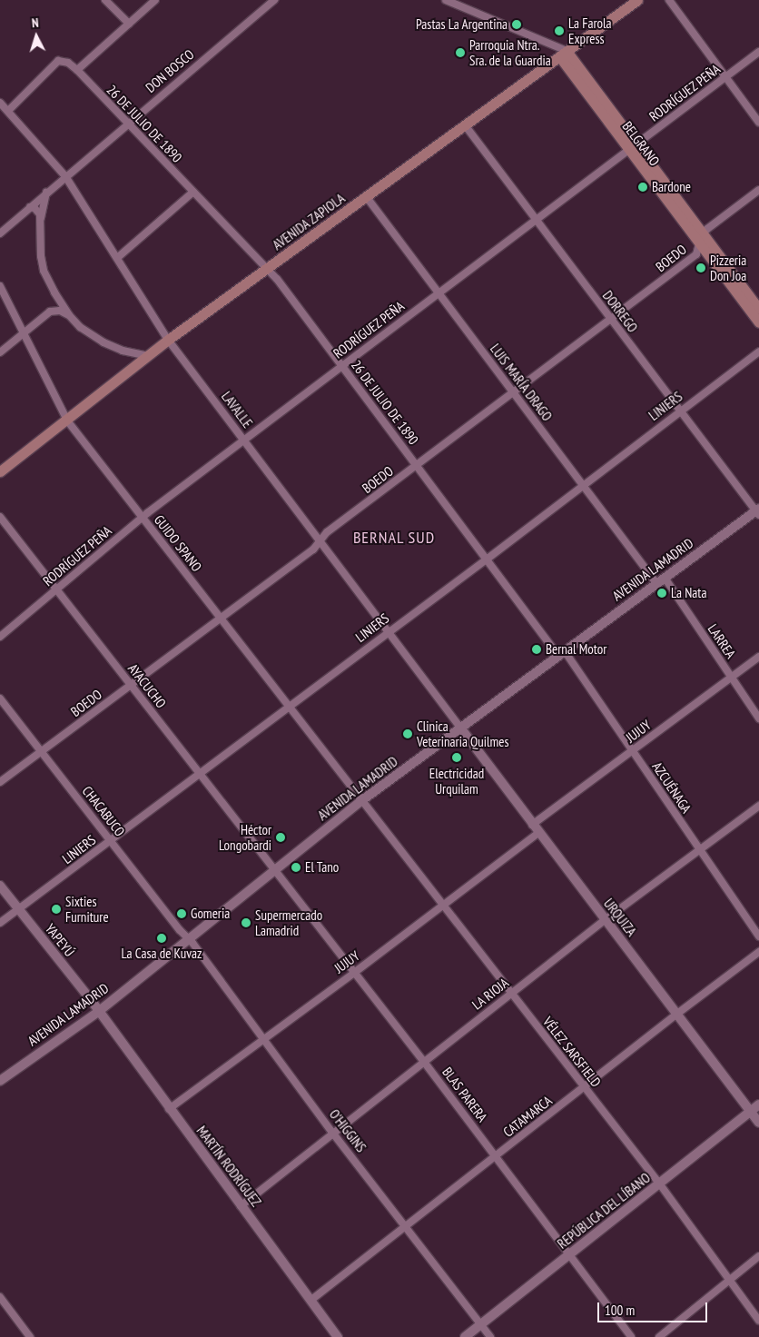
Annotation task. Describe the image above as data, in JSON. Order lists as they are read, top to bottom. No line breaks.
{"streets":{"main road":["BELGRANO","AVENIDA ZAPIOLA"],"street":["DON BOSCO","RODRÍGUEZ PEÑA","26 DE JULIO DE 1890","BOEDO","DORREGO","LUIS MARÍA DRAGO","LINIERS","LAVALLE","GUIDO SPANO","AVENIDA LAMADRID","LARREA","AYACUCHO","JUJUY","AZCUÉNAGA","CHACABUCO","URQUIZA","YAPEYÚ","LA RIOJA","VÉLEZ SARSFIELD","BLAS PARERA","CATAMARCA","O'HIGGINS","MARTÍN RODRÍGUEZ","REPÚBLICA DEL LÍBANO"]},"crossings":[["DON BOSCO","26 DE JULIO DE 1890"],["DON BOSCO","LAVALLE"],["RODRÍGUEZ PEÑA","26 DE JULIO DE 1890"],["RODRÍGUEZ PEÑA","BELGRANO"],["RODRÍGUEZ PEÑA","DORREGO"],["RODRÍGUEZ PEÑA","LUIS MARÍA DRAGO"],["RODRÍGUEZ PEÑA","LAVALLE"],["RODRÍGUEZ PEÑA","GUIDO SPANO"],["RODRÍGUEZ PEÑA","AYACUCHO"],["26 DE JULIO DE 1890","AVENIDA ZAPIOLA"],["26 DE JULIO DE 1890","BOEDO"],["26 DE JULIO DE 1890","LINIERS"],["26 DE JULIO DE 1890","LAVALLE"],["26 DE JULIO DE 1890","AVENIDA LAMADRID"],["26 DE JULIO DE 1890","AZCUÉNAGA"],["BELGRANO","AVENIDA ZAPIOLA"],["BELGRANO","BOEDO"],["AVENIDA ZAPIOLA","DORREGO"],["AVENIDA ZAPIOLA","LUIS MARÍA DRAGO"],["AVENIDA ZAPIOLA","LAVALLE"],["AVENIDA ZAPIOLA","GUIDO SPANO"],["BOEDO","DORREGO"],["BOEDO","LUIS MARÍA DRAGO"],["BOEDO","LAVALLE"],["BOEDO","GUIDO SPANO"],["BOEDO","AYACUCHO"],["BOEDO","CHACABUCO"],["DORREGO","LINIERS"],["DORREGO","AVENIDA LAMADRID"],["LUIS MARÍA DRAGO","LINIERS"],["LUIS MARÍA DRAGO","AVENIDA LAMADRID"],["LINIERS","LAVALLE"],["LINIERS","GUIDO SPANO"],["LINIERS","AYACUCHO"],["LINIERS","CHACABUCO"],["LINIERS","YAPEYÚ"],["LAVALLE","AVENIDA LAMADRID"],["LAVALLE","URQUIZA"],["GUIDO SPANO","AVENIDA LAMADRID"],["GUIDO SPANO","VÉLEZ SARSFIELD"],["AVENIDA LAMADRID","LARREA"],["AVENIDA LAMADRID","AYACUCHO"],["AVENIDA LAMADRID","AZCUÉNAGA"],["AVENIDA LAMADRID","CHACABUCO"],["AVENIDA LAMADRID","URQUIZA"],["AVENIDA LAMADRID","YAPEYÚ"],["AVENIDA LAMADRID","VÉLEZ SARSFIELD"],["AVENIDA LAMADRID","BLAS PARERA"],["AVENIDA LAMADRID","O'HIGGINS"],["AVENIDA LAMADRID","MARTÍN RODRÍGUEZ"],["LARREA","JUJUY"],["AYACUCHO","BLAS PARERA"],["JUJUY","AZCUÉNAGA"],["JUJUY","URQUIZA"],["JUJUY","VÉLEZ SARSFIELD"],["JUJUY","BLAS PARERA"],["JUJUY","O'HIGGINS"],["JUJUY","MARTÍN RODRÍGUEZ"],["AZCUÉNAGA","LA RIOJA"],["CHACABUCO","O'HIGGINS"],["URQUIZA","LA RIOJA"],["URQUIZA","CATAMARCA"],["URQUIZA","REPÚBLICA DEL LÍBANO"],["YAPEYÚ","MARTÍN RODRÍGUEZ"],["LA RIOJA","VÉLEZ SARSFIELD"],["LA RIOJA","BLAS PARERA"],["LA RIOJA","O'HIGGINS"],["LA RIOJA","MARTÍN RODRÍGUEZ"],["VÉLEZ SARSFIELD","CATAMARCA"],["VÉLEZ SARSFIELD","REPÚBLICA DEL LÍBANO"],["BLAS PARERA","CATAMARCA"],["BLAS PARERA","REPÚBLICA DEL LÍBANO"],["CATAMARCA","O'HIGGINS"],["CATAMARCA","MARTÍN RODRÍGUEZ"],["O'HIGGINS","REPÚBLICA DEL LÍBANO"]],"districts":["BERNAL SUD"],"places":["Pastas La Argentina","La Farola Express","Parroquia Ntra. Sra. de la Guardia","Bardone","Pizzeria Don Joa","La Nata","Bernal Motor","Clinica Veterinaria Quilmes","Electricidad Urquilam","Héctor Longobardi","El Tano","Sixties Furniture","Gomeria","Supermercado Lamadrid","La Casa de Kuvaz"],"scale_bar":"100 m","north":"top"}
